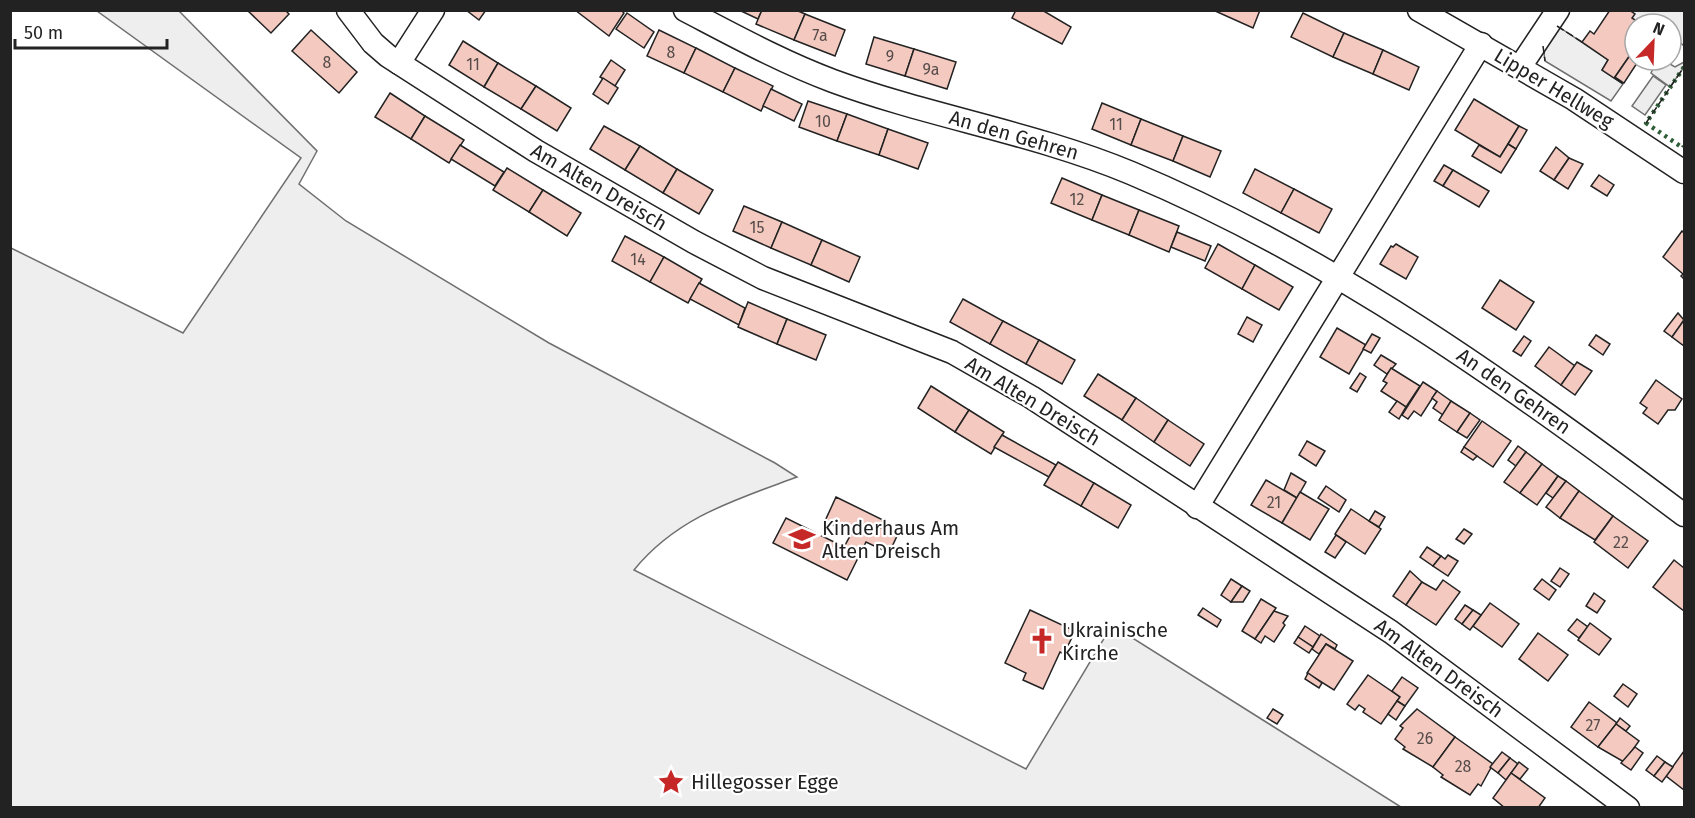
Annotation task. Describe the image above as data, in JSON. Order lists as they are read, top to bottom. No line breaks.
{"streets":{"street":["Lipper Hellweg","An den Gehren","Am Alten Dreisch"]},"places":{"school or university":["Kinderhaus Am Alten Dreisch"],"church":["Ukrainische Kirche"],"place":["Hillegosser Egge"]},"house_numbers":["7a","8","9","8","11","9a","10","11","12","15","14","21","22","27","26","28"],"scale_bar":"50 m","north":"top right"}
